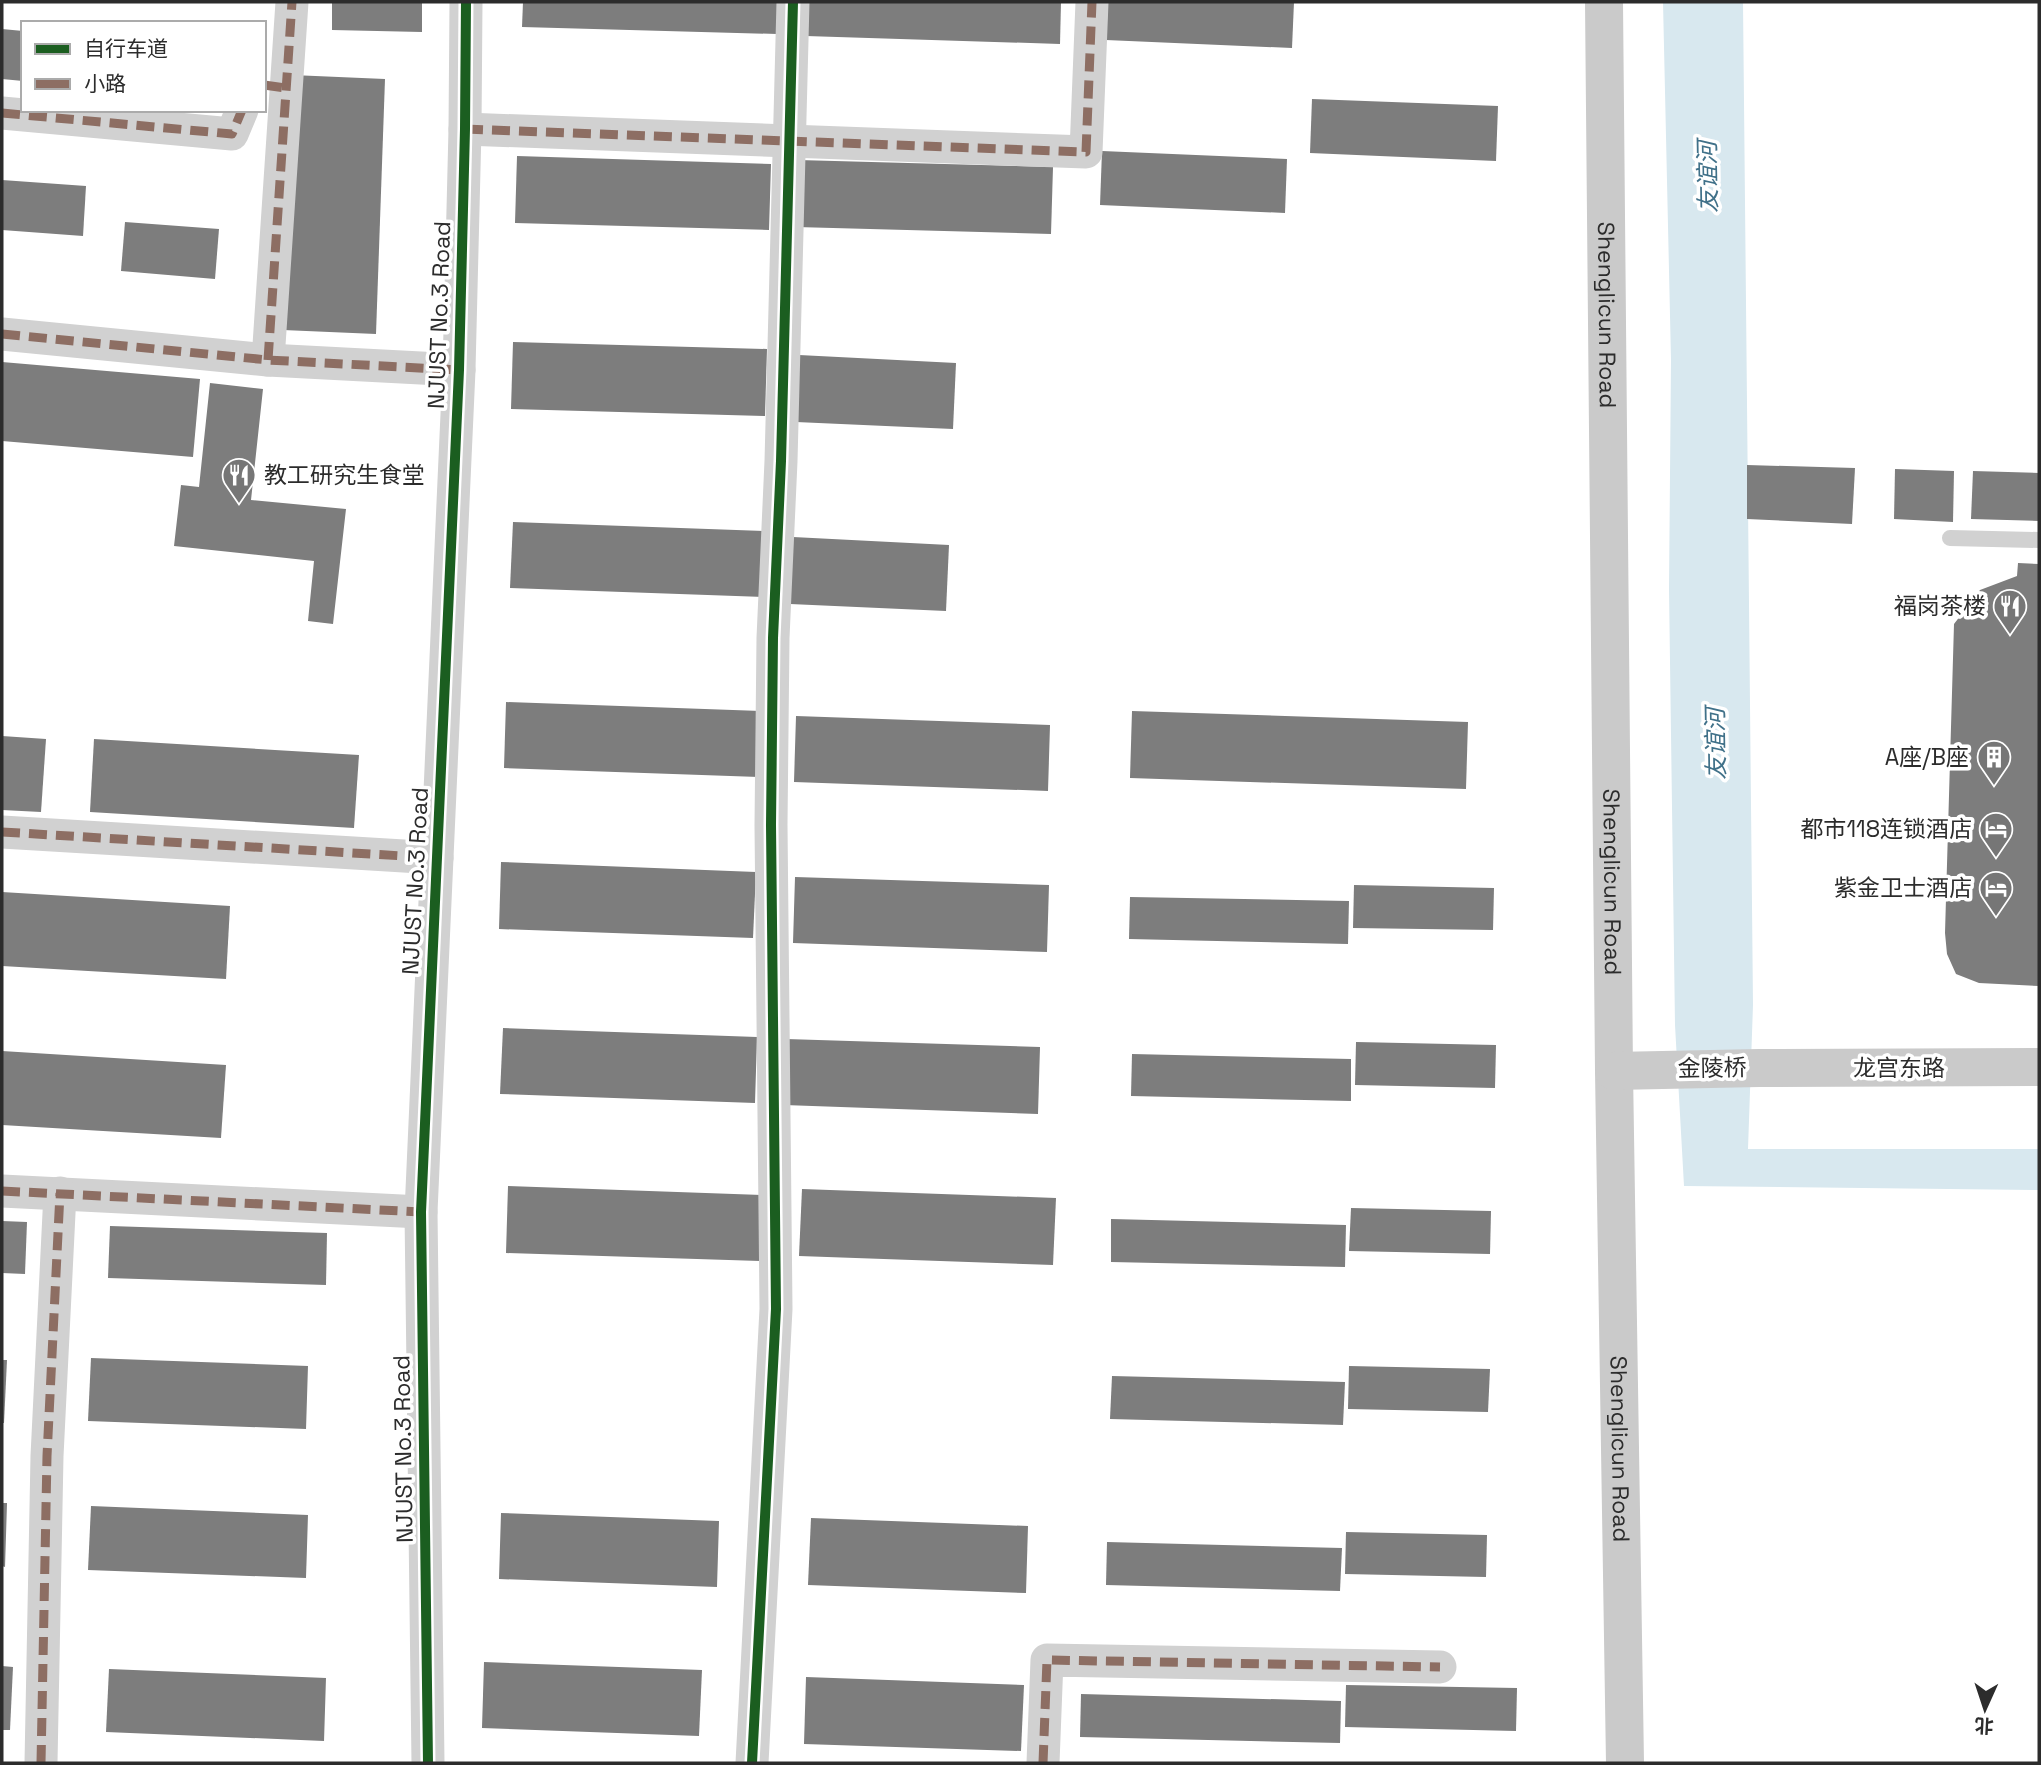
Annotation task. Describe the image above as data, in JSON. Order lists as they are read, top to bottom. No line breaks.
{"streets":{"street":["NJUST No.3 Road","Shenglicun Road","金陵桥","龙宫东路"]},"crossings":[["Shenglicun Road","金陵桥"],["金陵桥","龙宫东路"]],"water":["友谊河"],"places":{"restaurant":["教工研究生食堂","福岗茶楼"],"building":["A座/B座"],"hotel":["都市118连锁酒店","紫金卫士酒店"]},"legend":["自行车道","小路"],"north":"bottom"}
